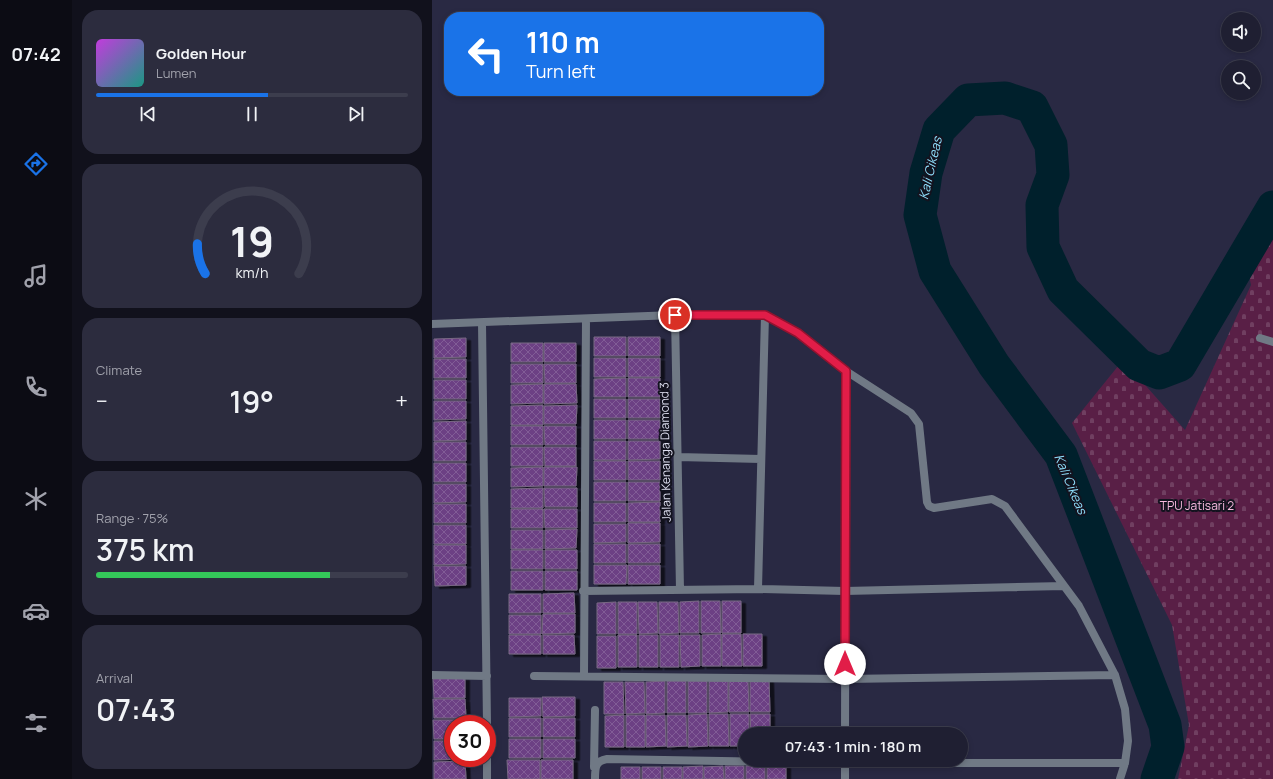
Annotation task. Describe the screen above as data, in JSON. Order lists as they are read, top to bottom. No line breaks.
{"streets":{"street":["Jalan Kenanga Diamond 3"]},"water":["Kali Cikeas"],"parks":["TPU Jatisari 2"],"page":{"tabs":"07:42","turn":["110 m","Turn left"],"song":["Golden Hour","Lumen"],"tile":["Climate",["Range · 75%","375 km"],["Arrival","07:43"]],"heat":["−","19°","+"],"limit":"30","trip":"07:43 · 1 min · 180 m","gauge":["19","km/h"]}}
